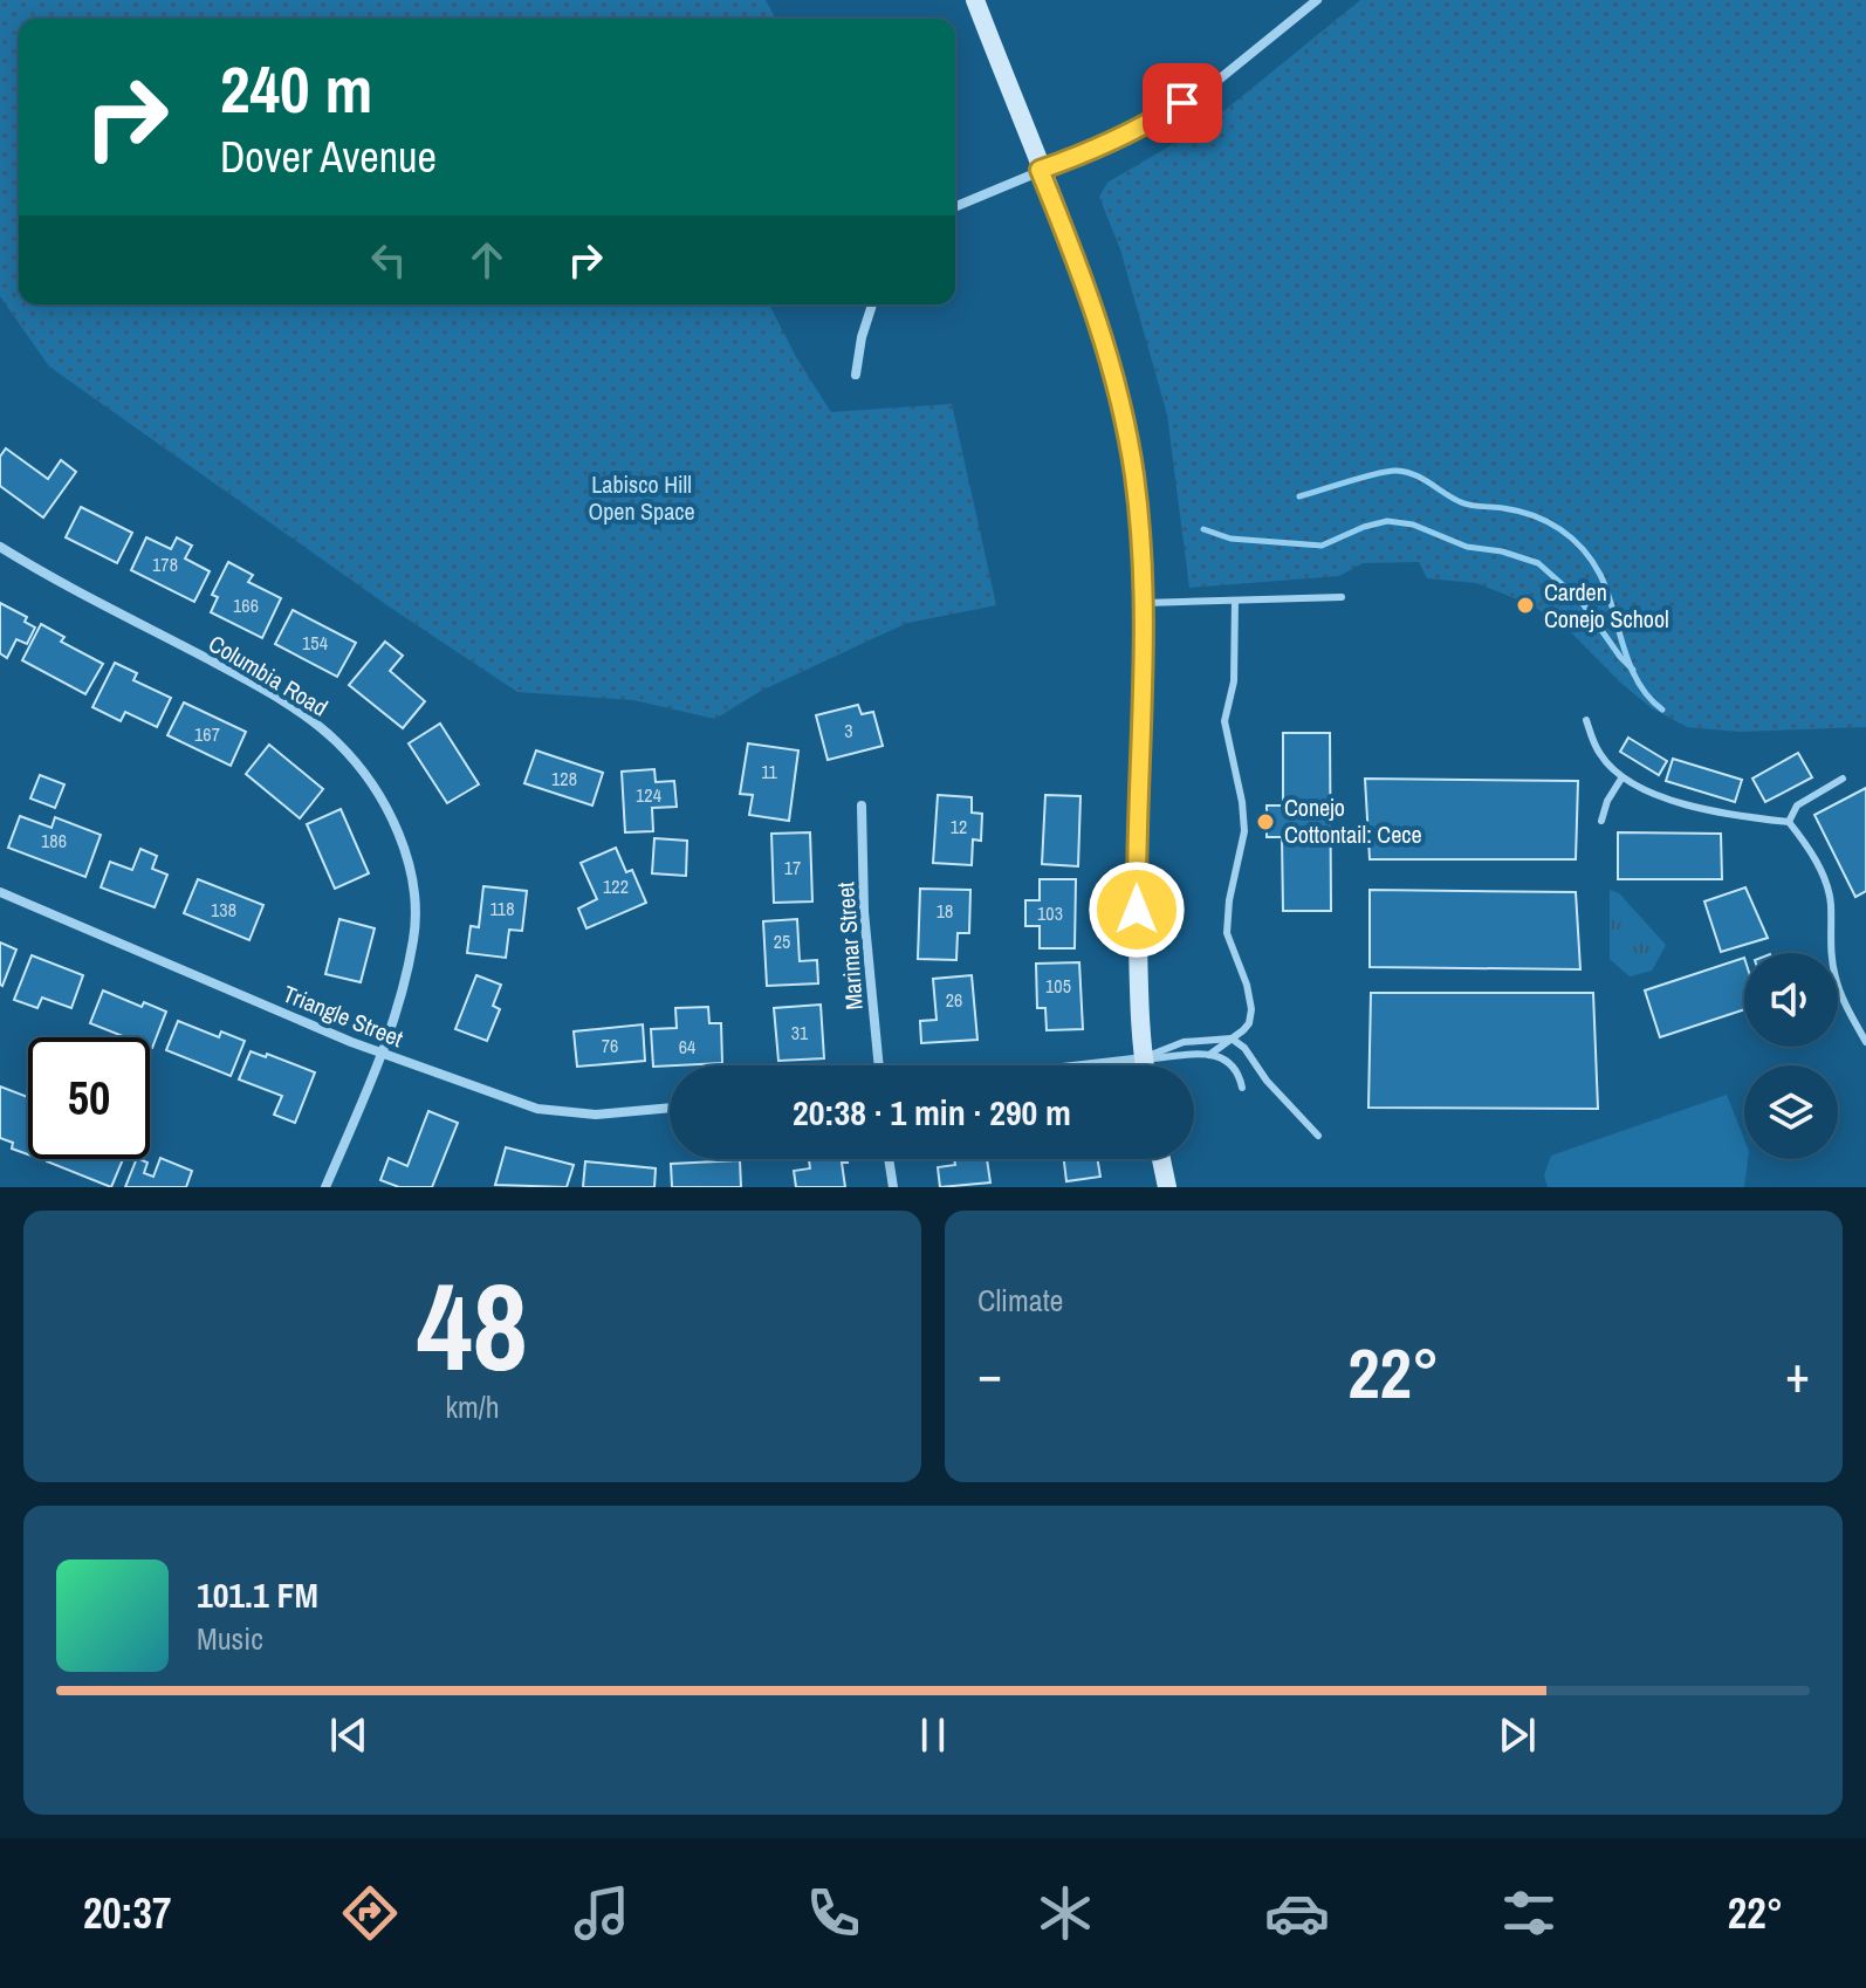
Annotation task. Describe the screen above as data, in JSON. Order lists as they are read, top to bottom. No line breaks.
{"streets":{"street":["Columbia Road","Marimar Street","Triangle Street"]},"crossings":[["Columbia Road","Triangle Street"]],"parks":["Labisco Hill Open Space"],"places":["Carden Conejo School","Conejo Cottontail: Cece"],"house_numbers":["178","166","154","3","167","11","128","124","12","186","17","122","118","138","18","103","25","105","26","31","76","64"],"page":{"turn":["240 m","Dover Avenue"],"limit":"50","trip":"20:38 · 1 min · 290 m","tile":[["48","km/h"],"Climate"],"heat":["−","22°","+"],"song":["101.1 FM","Music"],"tabs":["20:37","22°"]}}
